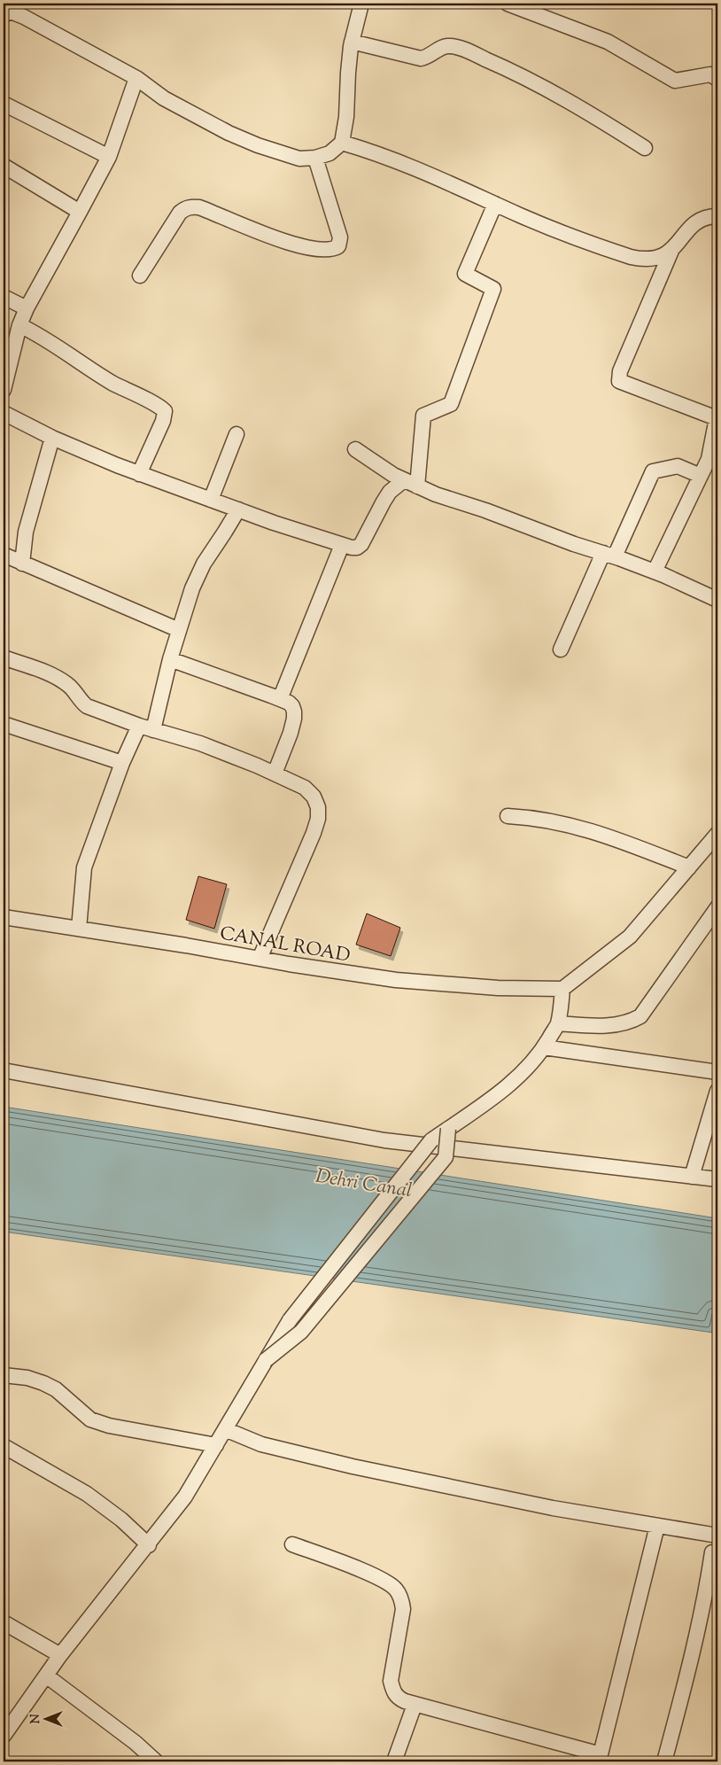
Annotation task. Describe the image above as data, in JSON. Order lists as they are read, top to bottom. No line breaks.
{"streets":{"street":["CANAL ROAD"]},"water":["Dehri Canal"],"north":"left"}
